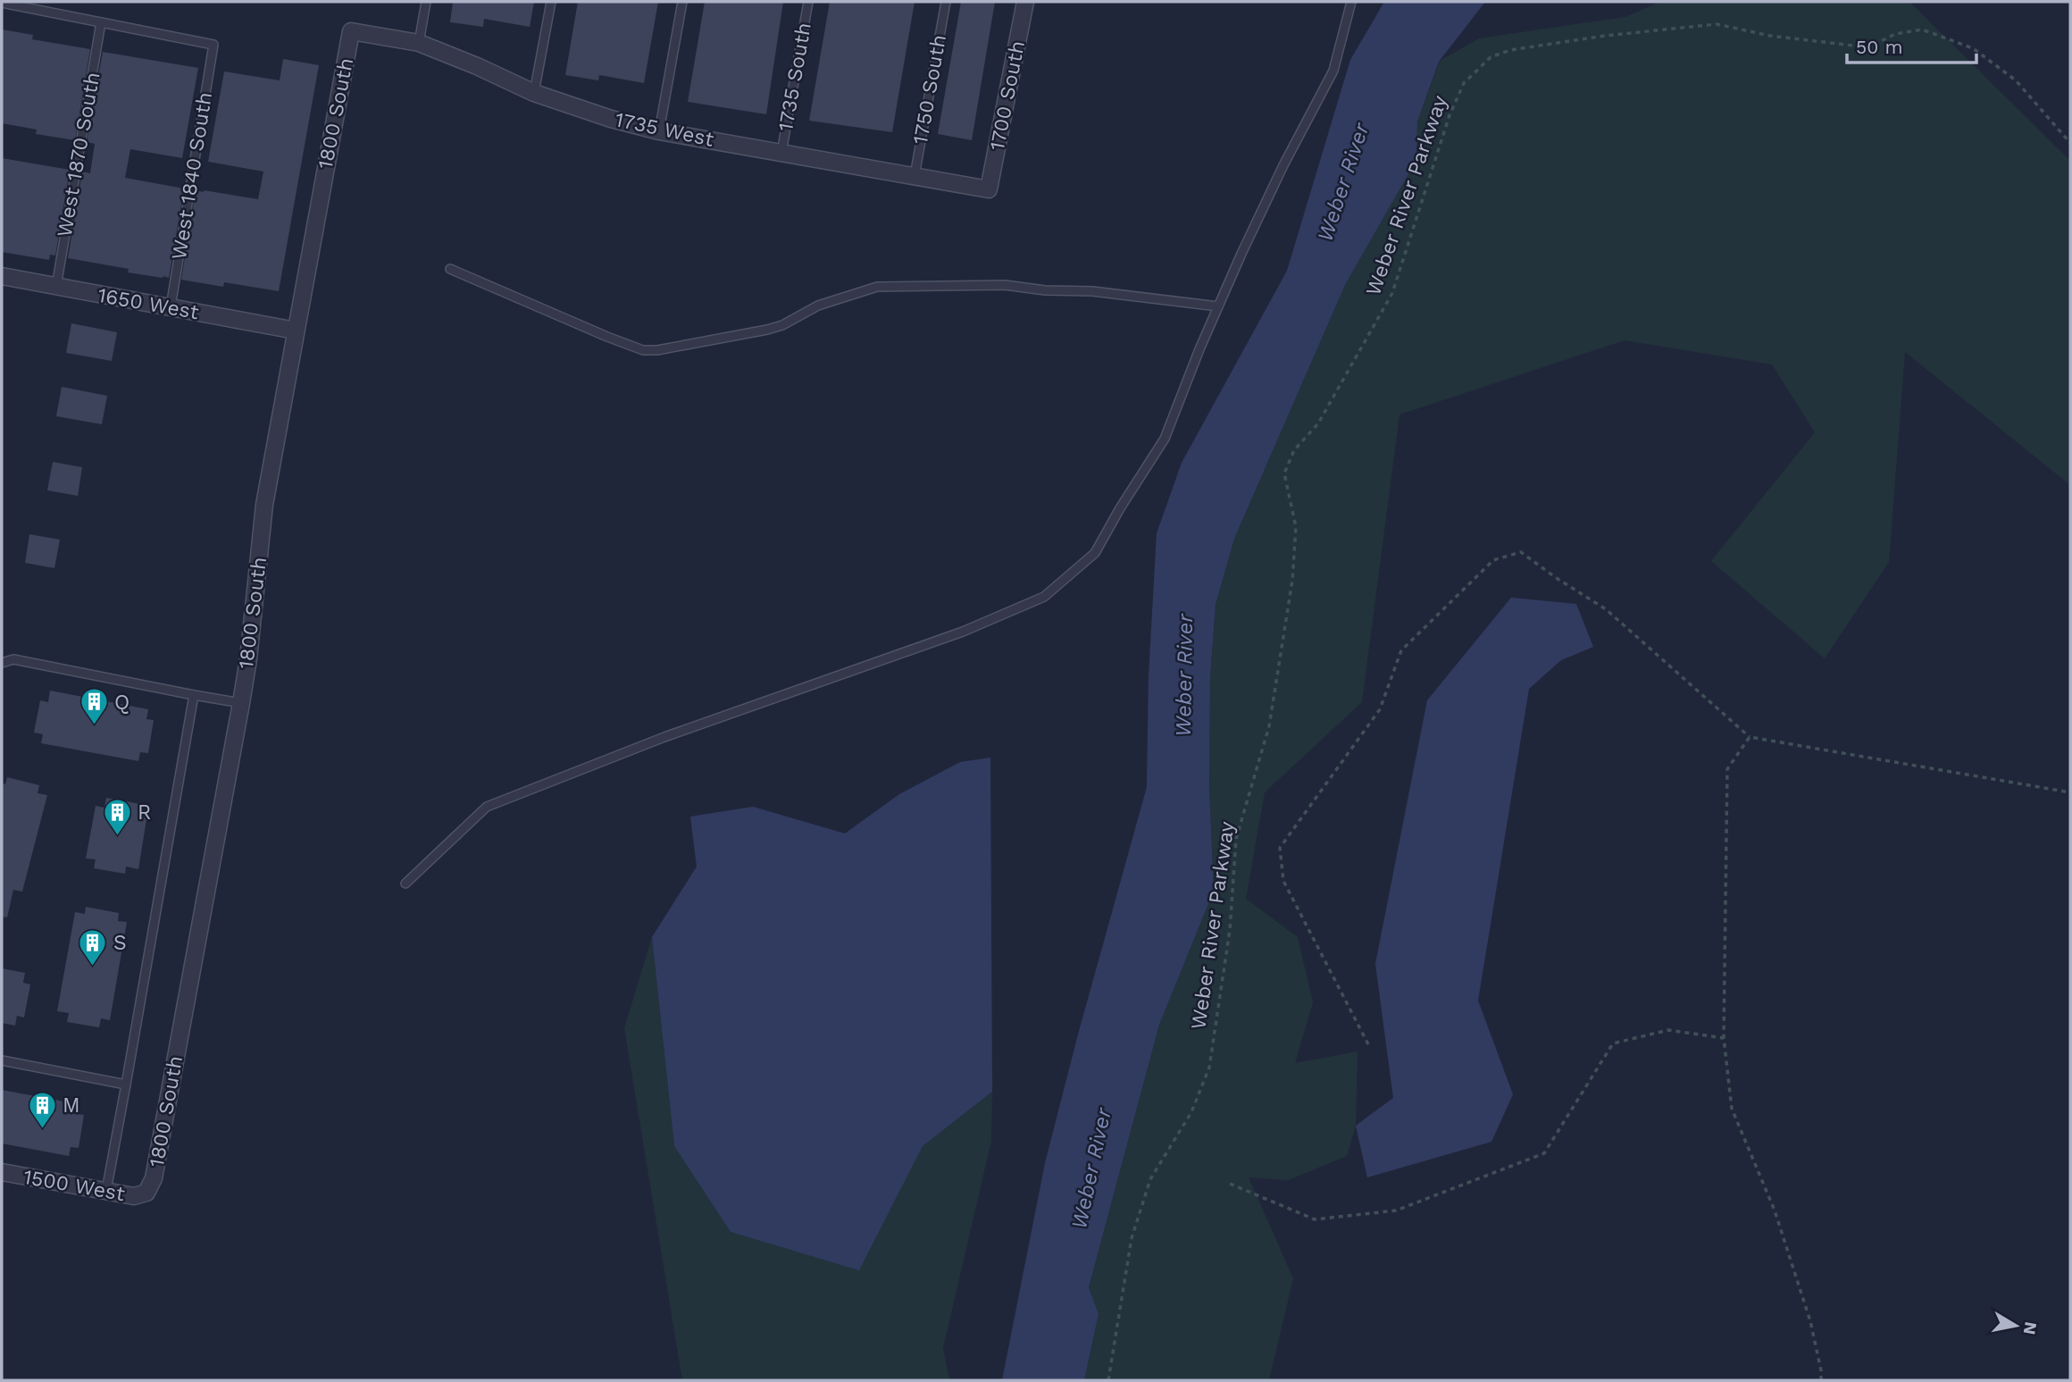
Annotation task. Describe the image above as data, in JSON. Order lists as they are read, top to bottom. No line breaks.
{"streets":{"street":["1700 South","1800 South","1735 West","1650 West","1500 West"],"lane":["1735 South","1750 South","West 1870 South","West 1840 South"],"path":["Weber River Parkway"]},"crossings":[["1735 South","1735 West"],["1750 South","1735 West"],["1700 South","1735 West"],["1800 South","1735 West"],["1800 South","1650 West"],["1800 South","1500 West"],["West 1870 South","West 1840 South"],["West 1870 South","1650 West"],["West 1840 South","1650 West"]],"water":["Weber River"],"places":{"building":["Q","R","S","M"]},"scale_bar":"50 m","north":"right"}
